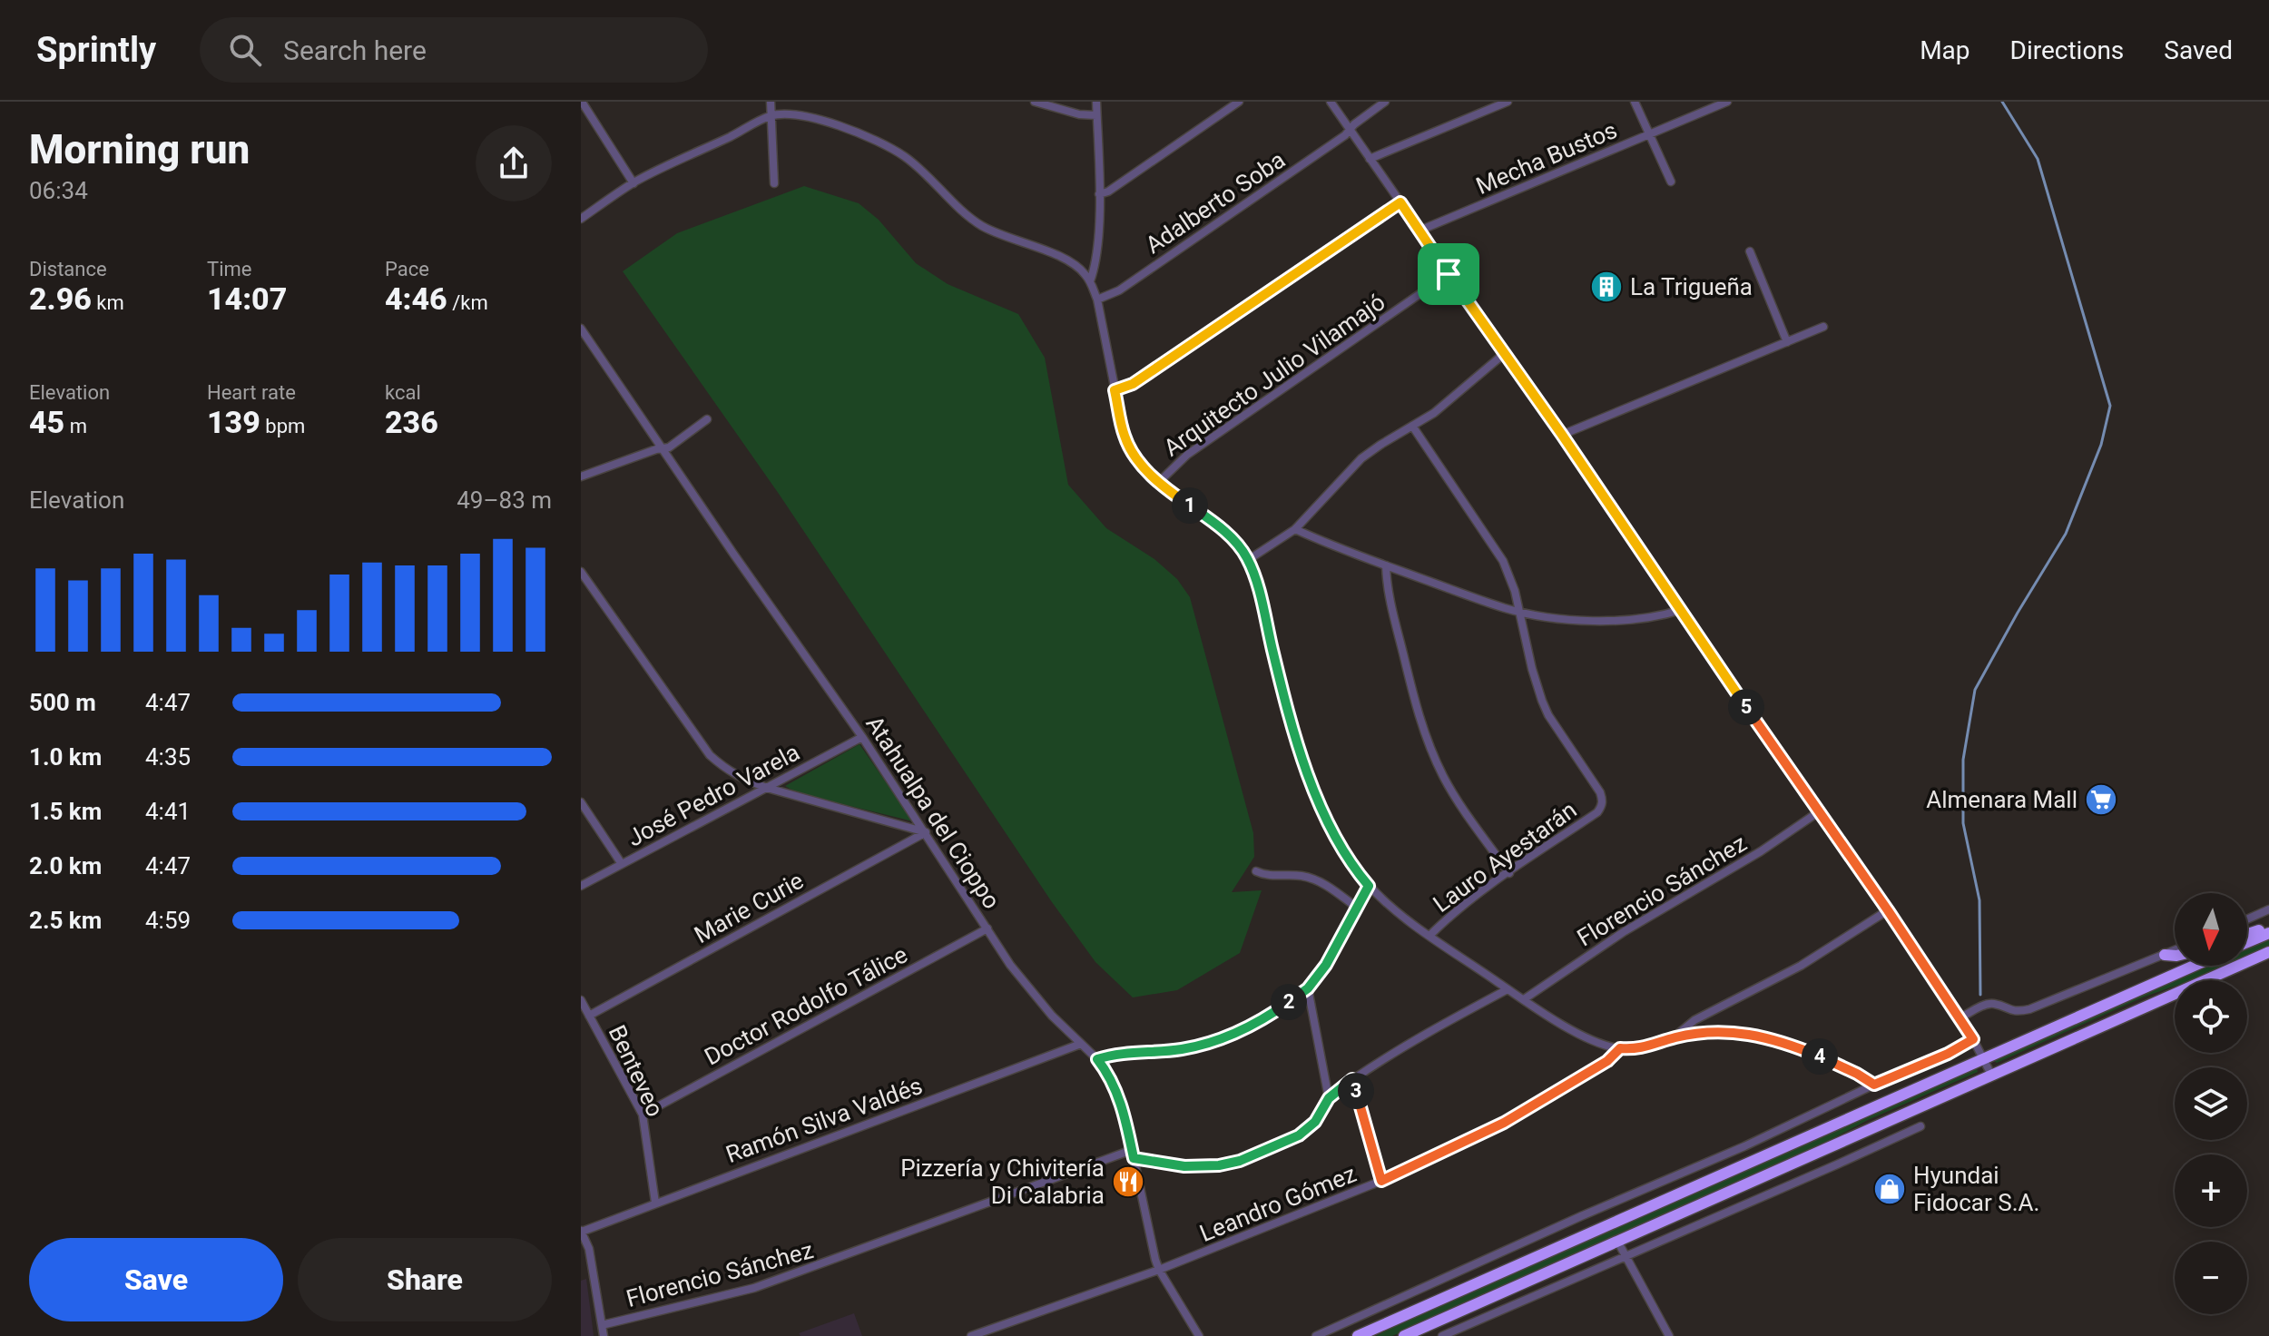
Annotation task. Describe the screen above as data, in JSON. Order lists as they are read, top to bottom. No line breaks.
{"streets":{"street":["Mecha Bustos","Adalberto Soba","Arquitecto Julio Vilamajó","José Pedro Varela","Atahualpa del Cioppo","Lauro Ayestarán","Florencio Sánchez","Marie Curie","Doctor Rodolfo Tálice","Benteveo","Ramón Silva Valdés","Leandro Gómez"]},"crossings":[["José Pedro Varela","Atahualpa del Cioppo"],["Atahualpa del Cioppo","Florencio Sánchez"],["Atahualpa del Cioppo","Marie Curie"],["Atahualpa del Cioppo","Doctor Rodolfo Tálice"],["Atahualpa del Cioppo","Ramón Silva Valdés"],["Atahualpa del Cioppo","Leandro Gómez"],["Marie Curie","Benteveo"],["Doctor Rodolfo Tálice","Benteveo"],["Benteveo","Ramón Silva Valdés"]],"places":{"building":["La Trigueña"],"supermarket":["Almenara Mall"],"restaurant":["Pizzería y Chivitería Di Calabria"],"shop":["Hyundai Fidocar S.A."]},"north":"bottom","page":{"header":"Sprintly","search":"Search here","nav":["Map","Directions","Saved"],"heading":["Morning run","06:34"],"stats":[["Distance","2.96 km"],["Time","14:07"],["Pace","4:46 /km"],["Elevation","45 m"],["Heart rate","139 bpm"],["kcal","236"]],"chart":["Elevation","49–83 m"],"pins":["1","5","2","4","3"],"list":[{"name":"500 m","note":"4:47"},{"name":"1.0 km","note":"4:35"},{"name":"1.5 km","note":"4:41"},{"name":"2.0 km","note":"4:47"},{"name":"2.5 km","note":"4:59"}],"map_buttons":["+","−"],"buttons":["Save","Share"]}}
